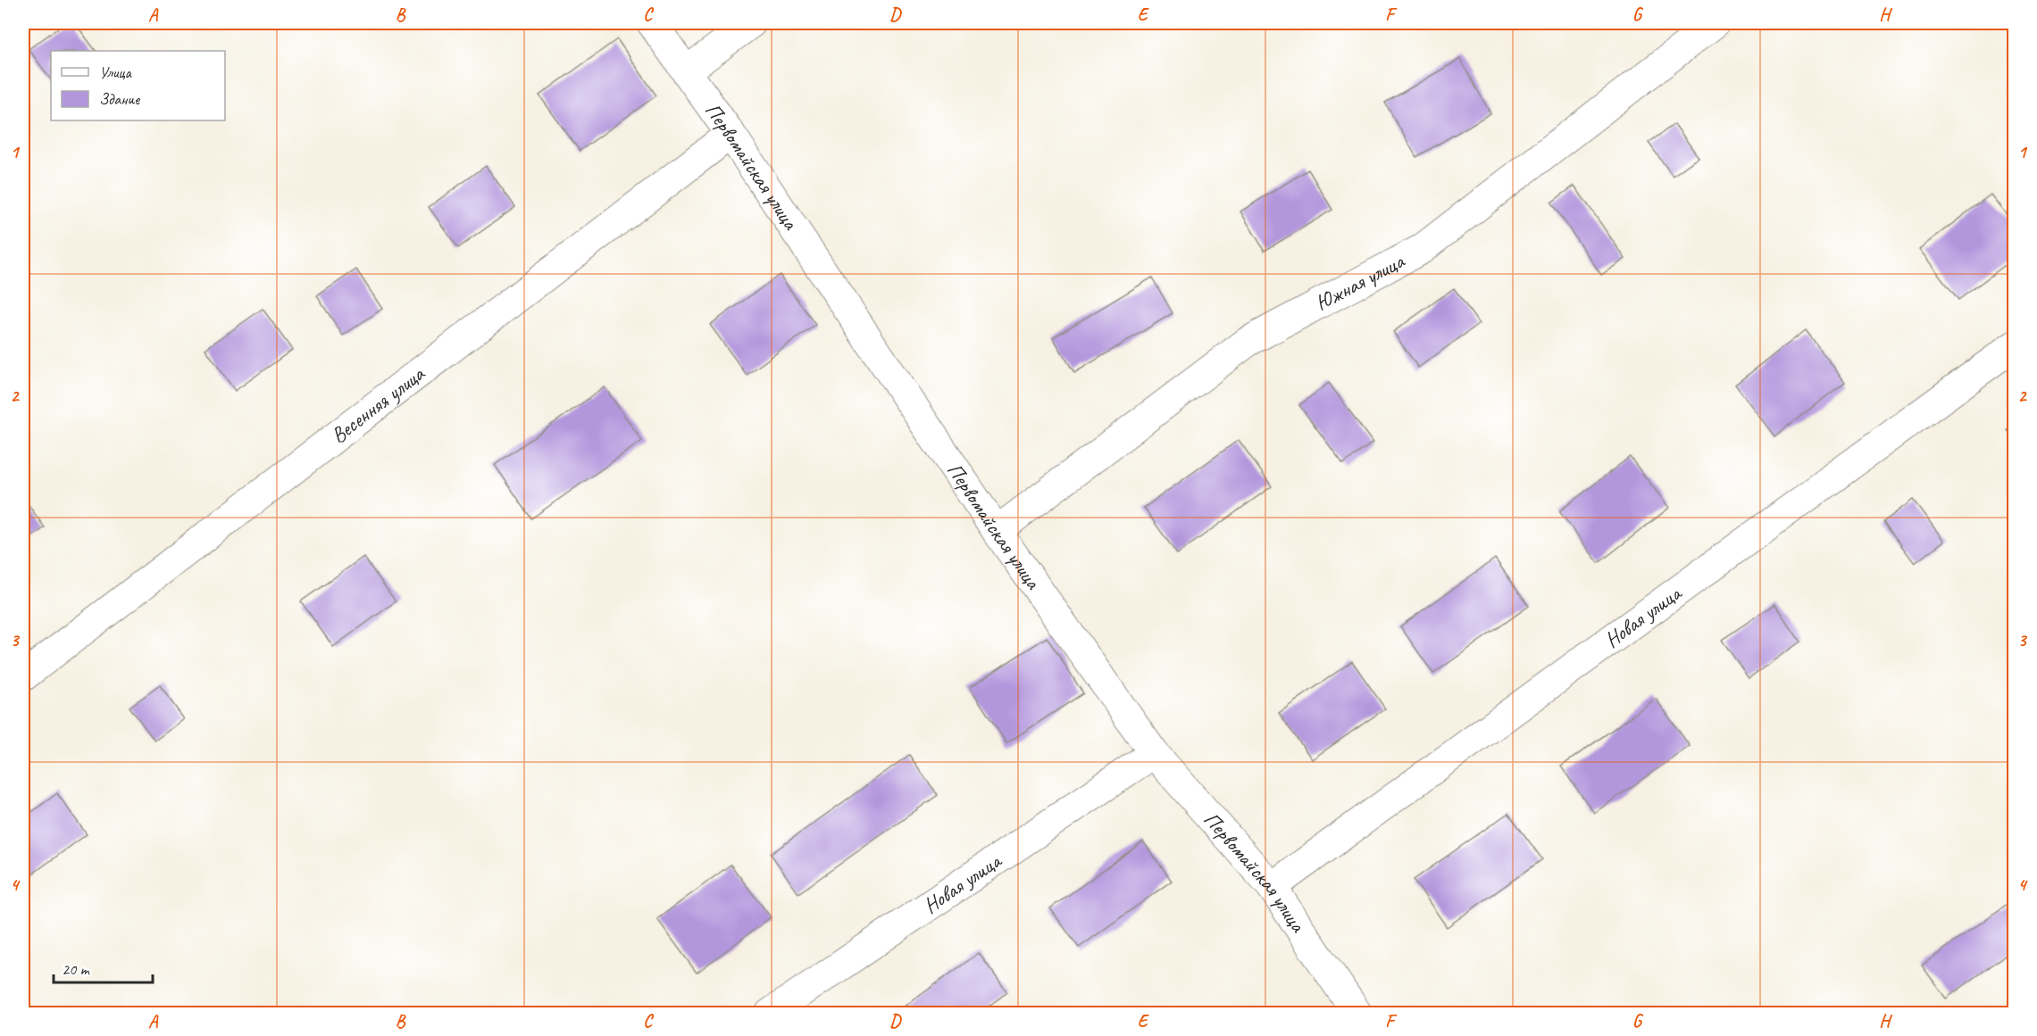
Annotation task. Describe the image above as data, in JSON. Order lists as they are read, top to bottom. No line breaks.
{"streets":{"street":["Первомайская улица","Южная улица","Весенняя улица","Новая улица"]},"crossings":[["Первомайская улица","Южная улица"],["Первомайская улица","Весенняя улица"],["Первомайская улица","Новая улица"]],"legend":["Улица","Здание"],"scale_bar":"20 m","grid":{"columns":["A","B","C","D","E","F","G","H"],"rows":["1","2","3","4"]}}
